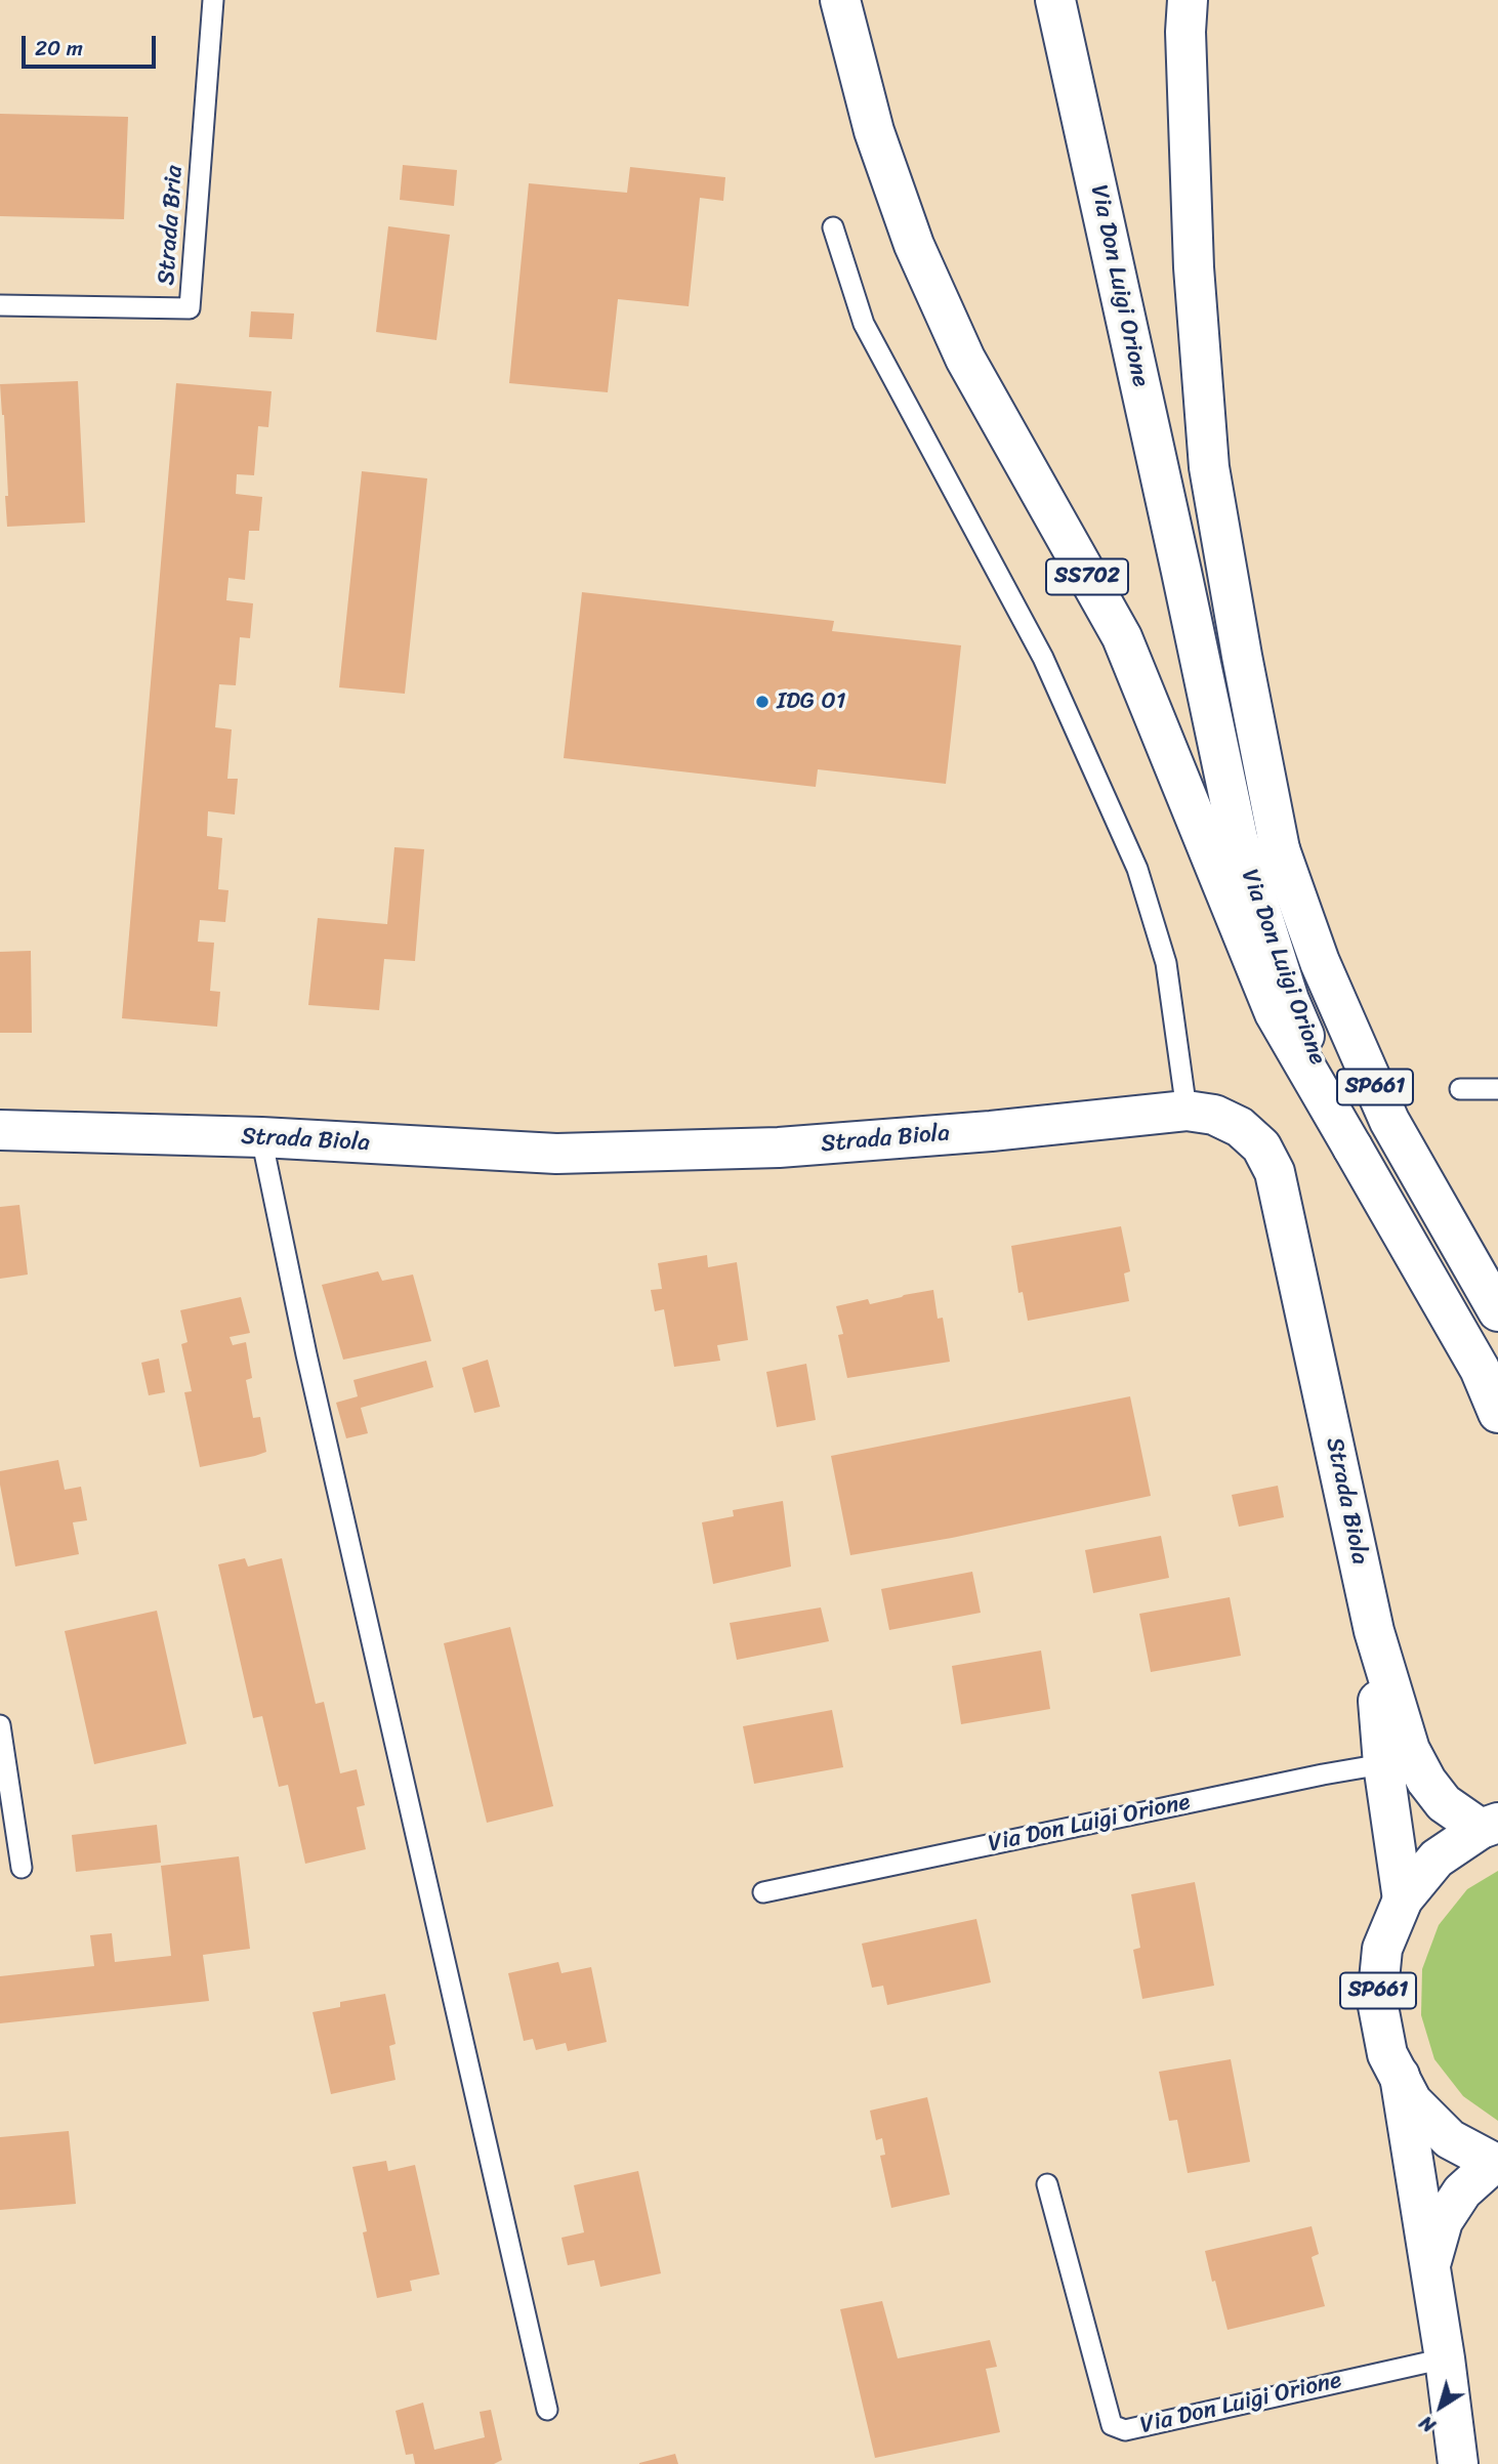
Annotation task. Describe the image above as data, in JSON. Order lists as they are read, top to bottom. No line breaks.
{"streets":{"main road":["Via Don Luigi Orione","SS702","SP661","Strada Biola"],"lane":["Strada Bria"]},"crossings":[["Via Don Luigi Orione","SS702"],["Via Don Luigi Orione","Strada Biola"],["SP661","Strada Biola"]],"places":["IDG 01"],"scale_bar":"20 m","north":"bottom left"}
